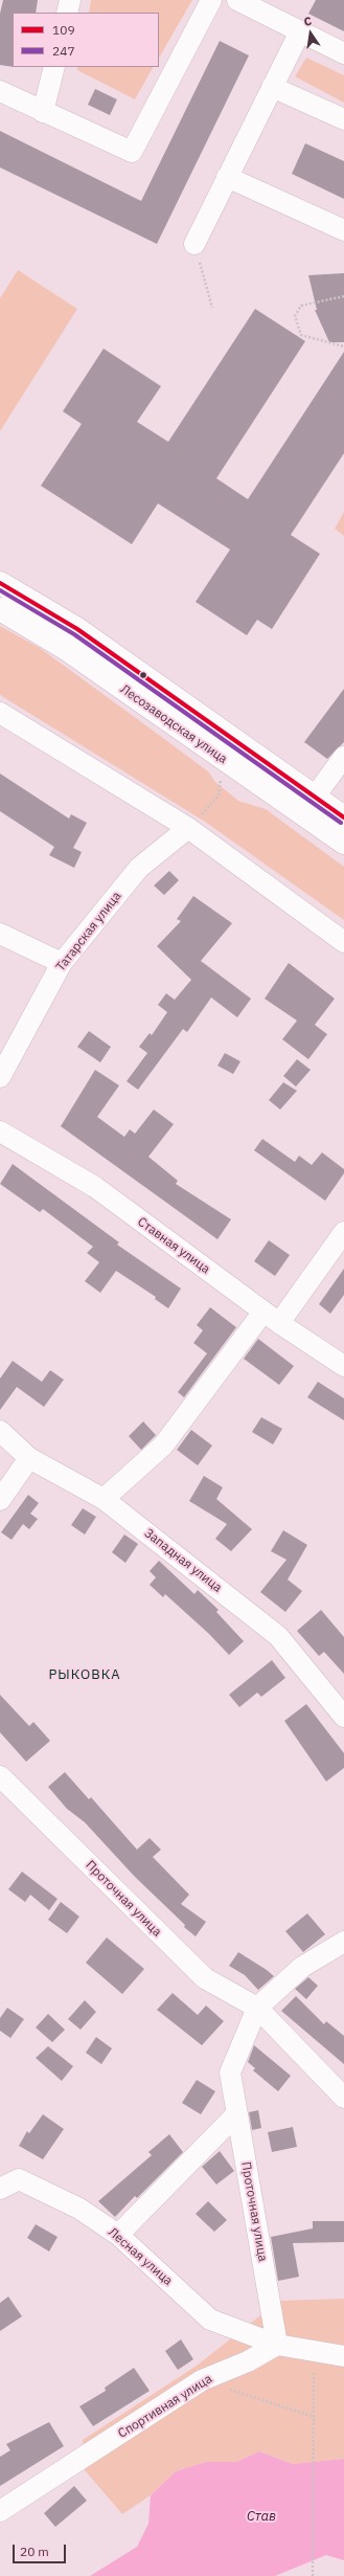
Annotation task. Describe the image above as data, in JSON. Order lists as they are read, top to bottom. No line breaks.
{"streets":{"main road":["Лесозаводская улица"],"street":["Татарская улица","Ставная улица","Западная улица","Проточная улица","Лесная улица","Спортивная улица"]},"crossings":[["Проточная улица","Лесная улица"],["Проточная улица","Спортивная улица"],["Лесная улица","Спортивная улица"]],"districts":["РЫКОВКА"],"water":["Став"],"lines":["transit line 109","transit line 247"],"legend":["109","247"],"scale_bar":"20 m","north":"top"}
